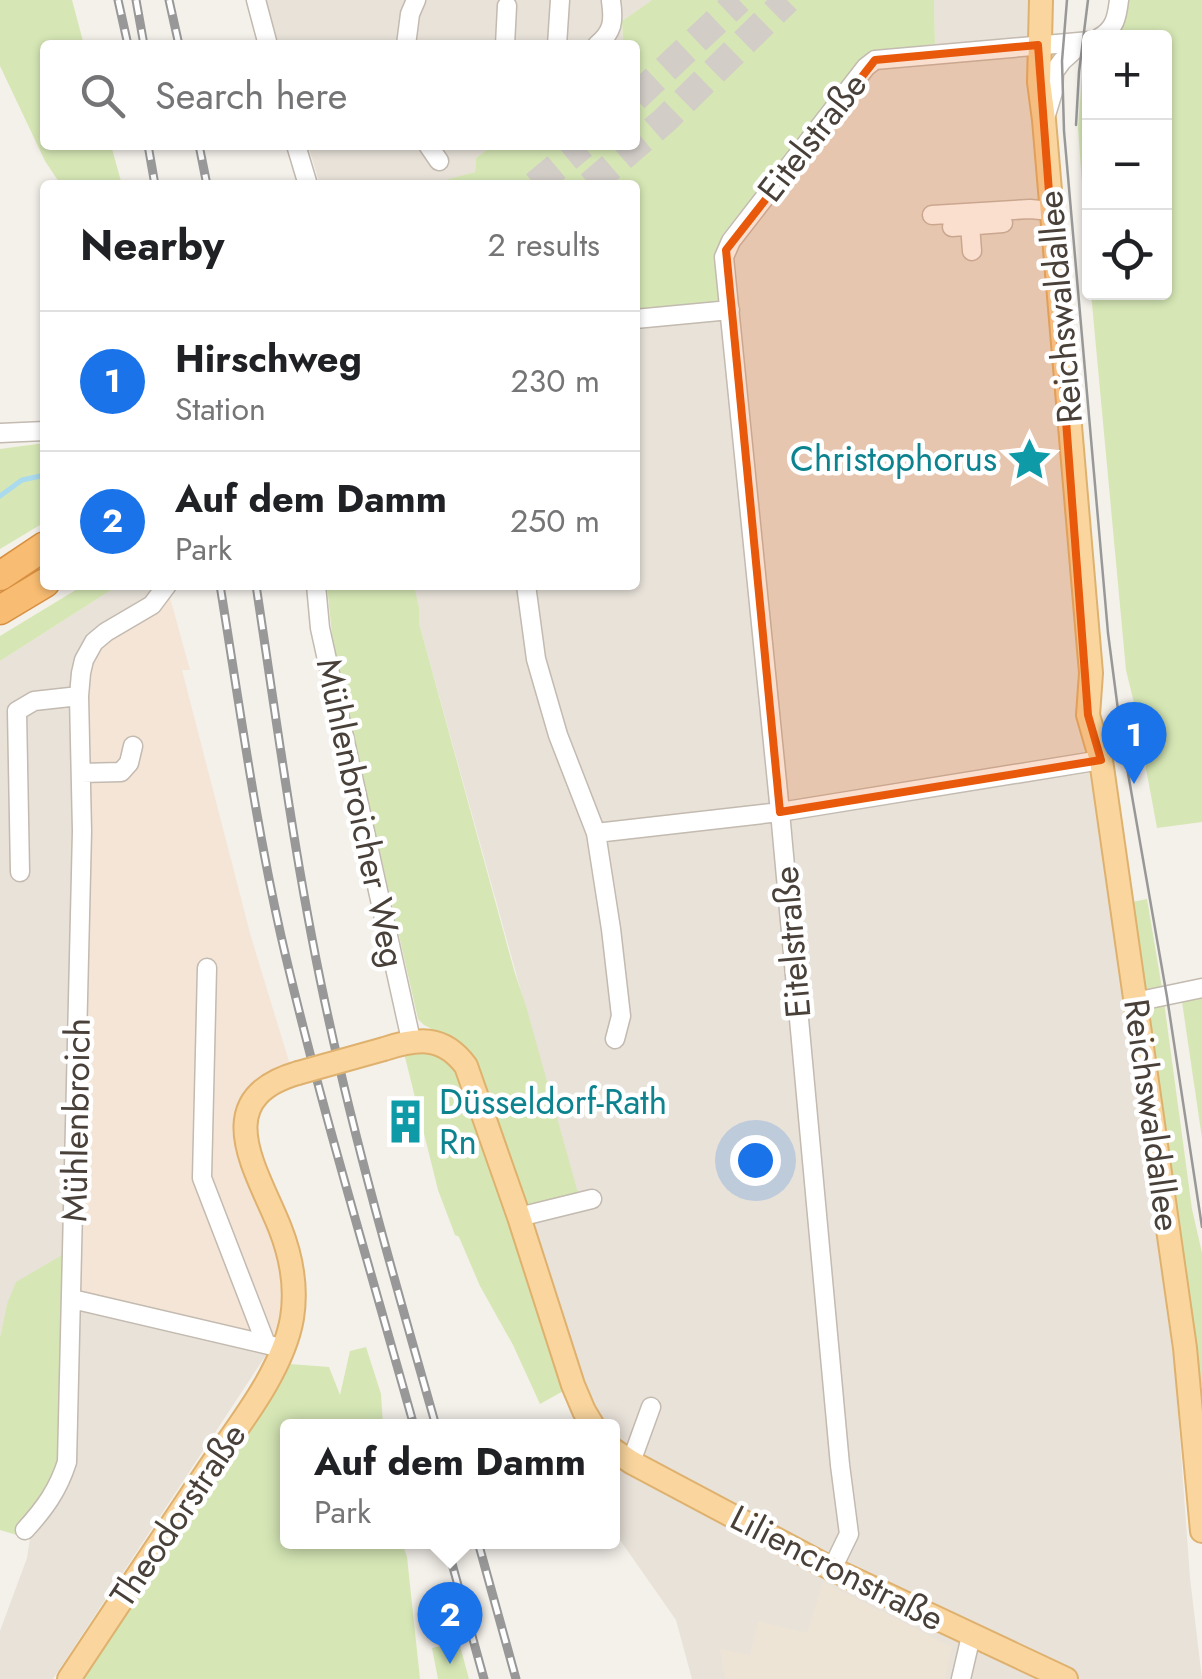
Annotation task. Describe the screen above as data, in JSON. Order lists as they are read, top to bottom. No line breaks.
{"streets":{"main road":["Reichswaldallee","Theodorstraße","Liliencronstraße"],"street":["Eitelstraße","Mühlenbroicher Weg","Mühlenbroich"]},"crossings":[["Eitelstraße","Reichswaldallee"],["Eitelstraße","Liliencronstraße"]],"places":{"place":["Christophorus"],"building":["Düsseldorf-Rath Rn"]},"page":{"map_buttons":["+","−"],"search":"Search here","heading":["Nearby","2 results"],"list":[{"mark":"1","name":"Hirschweg","note":"Station","value":"230 m"},{"mark":"2","name":"Auf dem Damm","note":"Park","value":"250 m"}],"pins":["1","2"],"popup":["Auf dem Damm","Park"]}}
